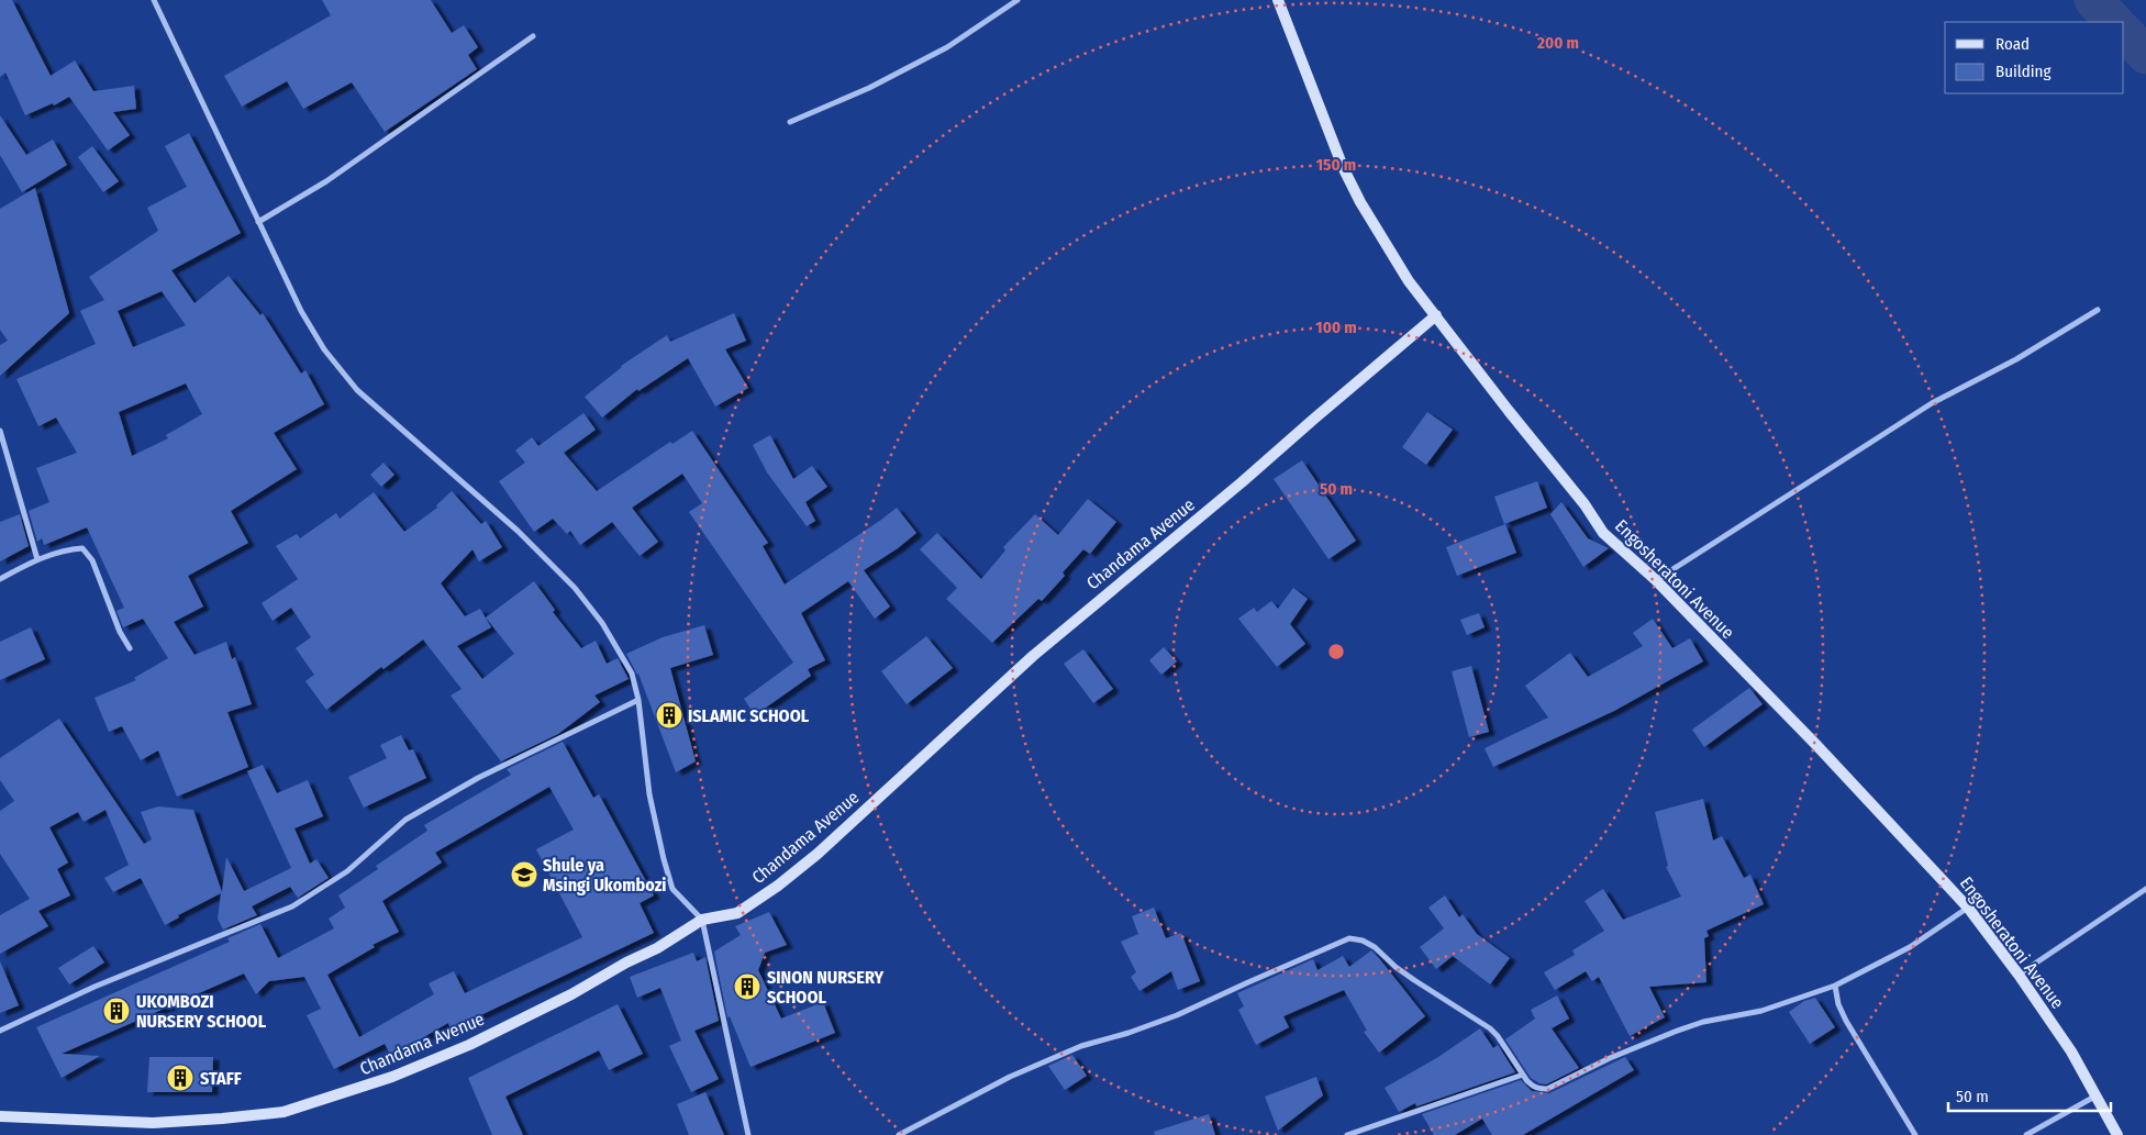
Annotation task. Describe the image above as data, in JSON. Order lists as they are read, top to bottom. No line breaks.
{"streets":{"street":["Chandama Avenue","Engosheratoni Avenue"]},"crossings":[["Chandama Avenue","Engosheratoni Avenue"]],"places":{"building":["ISLAMIC SCHOOL","SINON NURSERY SCHOOL","UKOMBOZI NURSERY SCHOOL","STAFF"],"school or university":["Shule ya Msingi Ukombozi"]},"legend":["Road","Building"],"scale_bar":"50 m","rings":["200 m","150 m","100 m","50 m"]}
